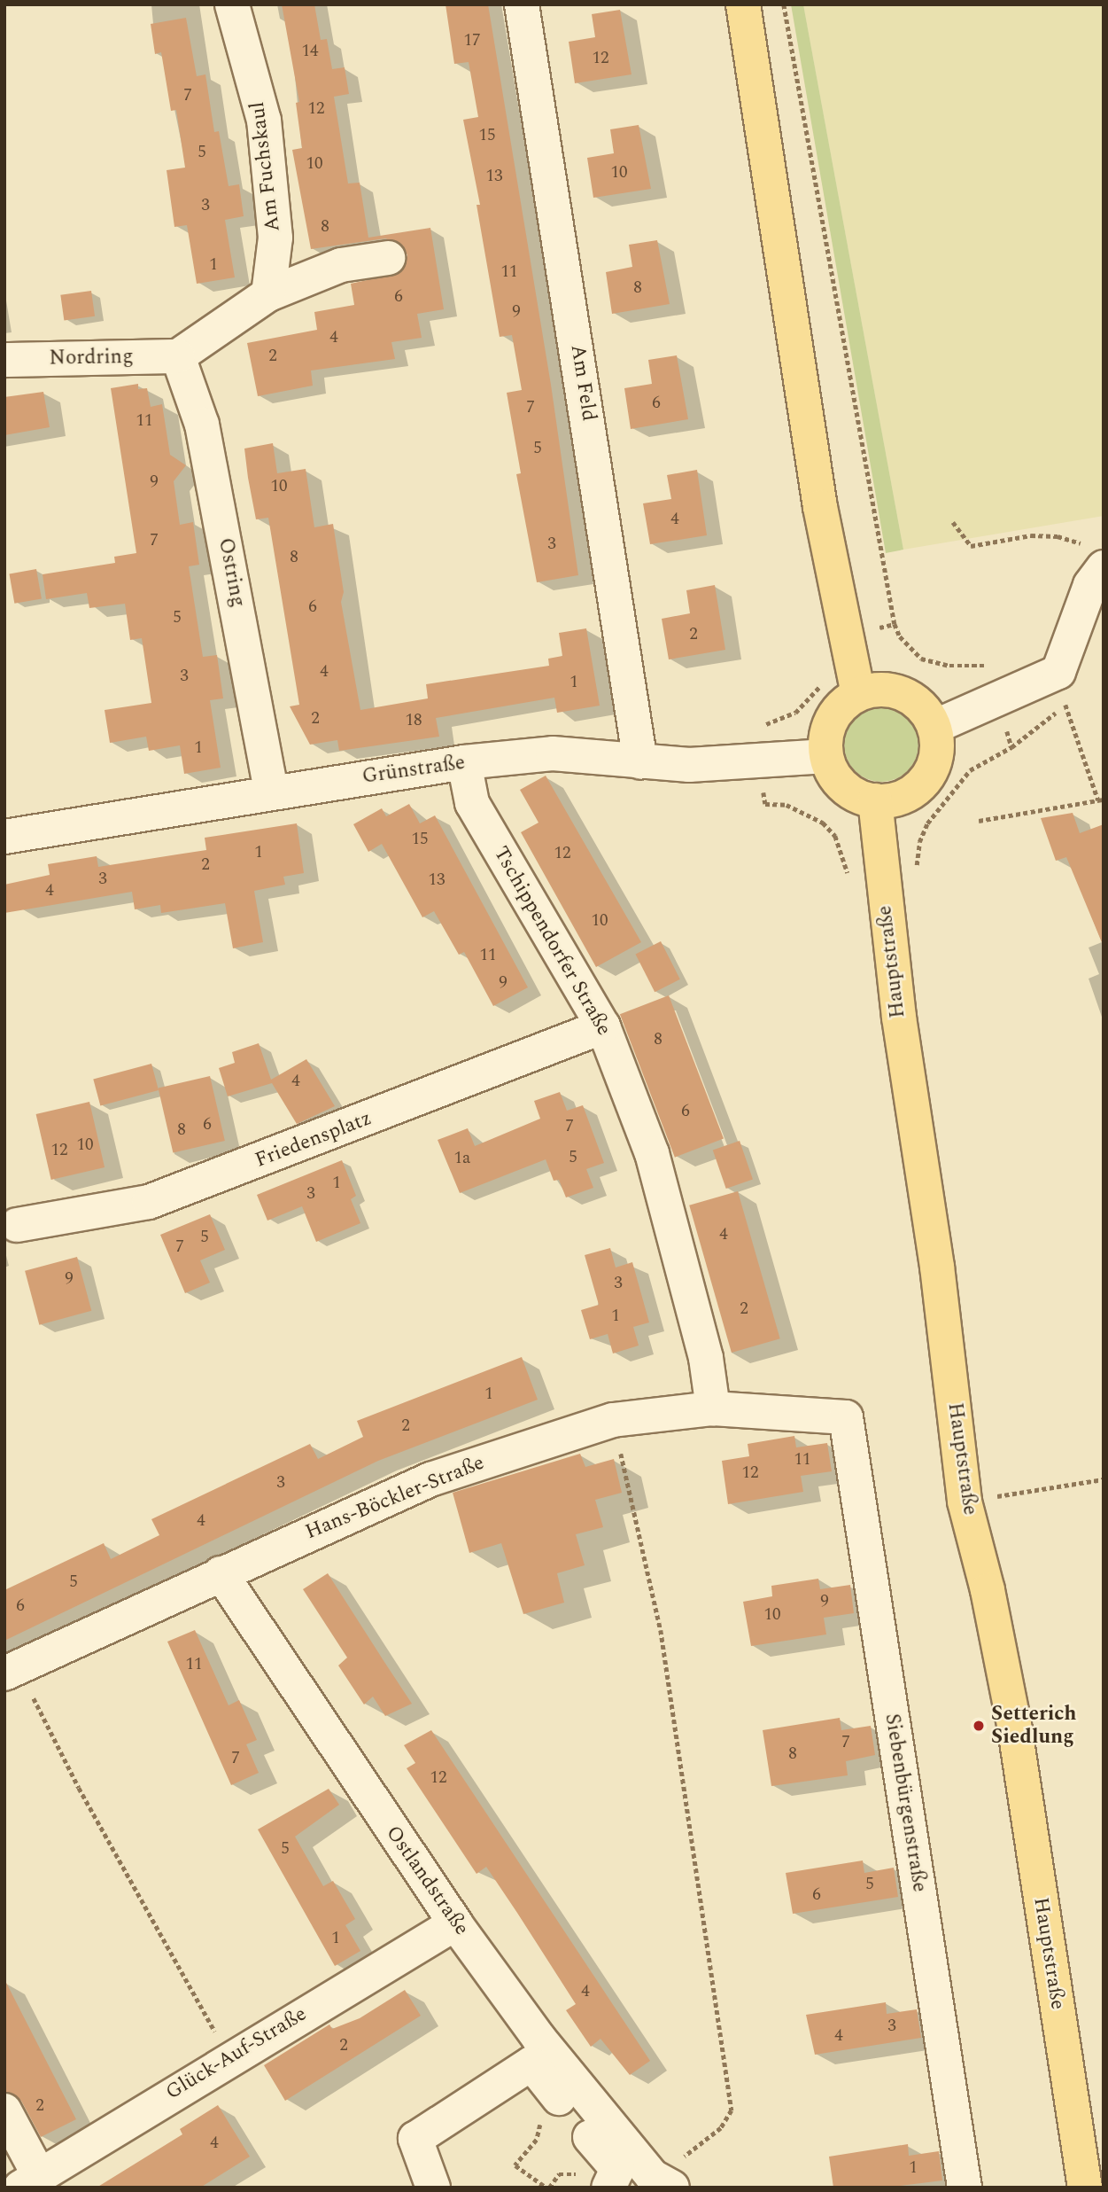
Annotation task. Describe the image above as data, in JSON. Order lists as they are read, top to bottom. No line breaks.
{"streets":{"main road":["Hauptstraße"],"street":["Am Fuchskaul","Nordring","Am Feld","Ostring","Grünstraße","Tschippendorfer Straße","Friedensplatz","Hans-Böckler-Straße","Siebenbürgenstraße","Ostlandstraße","Glück-Auf-Straße"]},"crossings":[["Nordring","Ostring"],["Am Feld","Grünstraße"],["Ostring","Grünstraße"],["Grünstraße","Tschippendorfer Straße"],["Grünstraße","Hauptstraße"],["Tschippendorfer Straße","Friedensplatz"],["Tschippendorfer Straße","Hans-Böckler-Straße"],["Hans-Böckler-Straße","Siebenbürgenstraße"],["Hans-Böckler-Straße","Ostlandstraße"],["Ostlandstraße","Glück-Auf-Straße"]],"places":["Setterich Siedlung"],"house_numbers":["17","14","12","7","12","15","5","10","10","13","3","8","1","11","8","6","9","4","2","6","7","11","5","9","10","4","7","3","8","6","5","2","4","3","1","2","18","1","15","1","12","2","3","13","4","10","11","9","8","4","6","6","7","8","10","12","5","1a","1","3","4","5","7","9","3","2","1","1","2","11","12","3","4","5","9","6","10","11","7","8","7","12","5","5","6","1","4","3","4","2","2","4","1"]}
